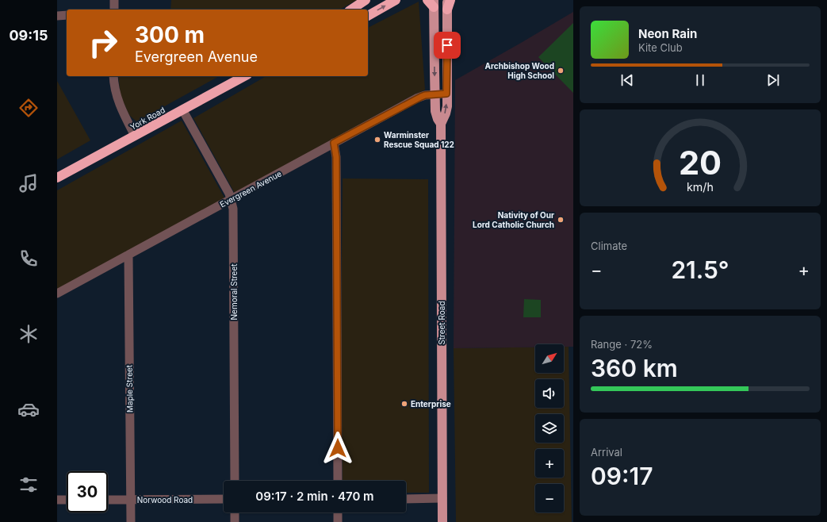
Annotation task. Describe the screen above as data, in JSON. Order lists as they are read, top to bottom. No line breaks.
{"streets":{"highway":["York Road"],"main road":["Street Road"],"street":["Evergreen Avenue","Nemoral Street","Maple Street","Norwood Road"]},"crossings":[["York Road","Nemoral Street"],["Evergreen Avenue","Nemoral Street"],["Evergreen Avenue","Street Road"],["Evergreen Avenue","Maple Street"],["Maple Street","Norwood Road"]],"places":["Archbishop Wood High School","Warminster Rescue Squad 122","Nativity of Our Lord Catholic Church","Enterprise"],"north":"top right","page":{"tabs":"09:15","turn":["300 m","Evergreen Avenue"],"song":["Neon Rain","Kite Club"],"tile":["Climate",["Range · 72%","360 km"],["Arrival","09:17"]],"heat":["−","21.5°","+"],"map_buttons":["+","−"],"limit":"30","trip":"09:17 · 2 min · 470 m","gauge":["20","km/h"]}}
